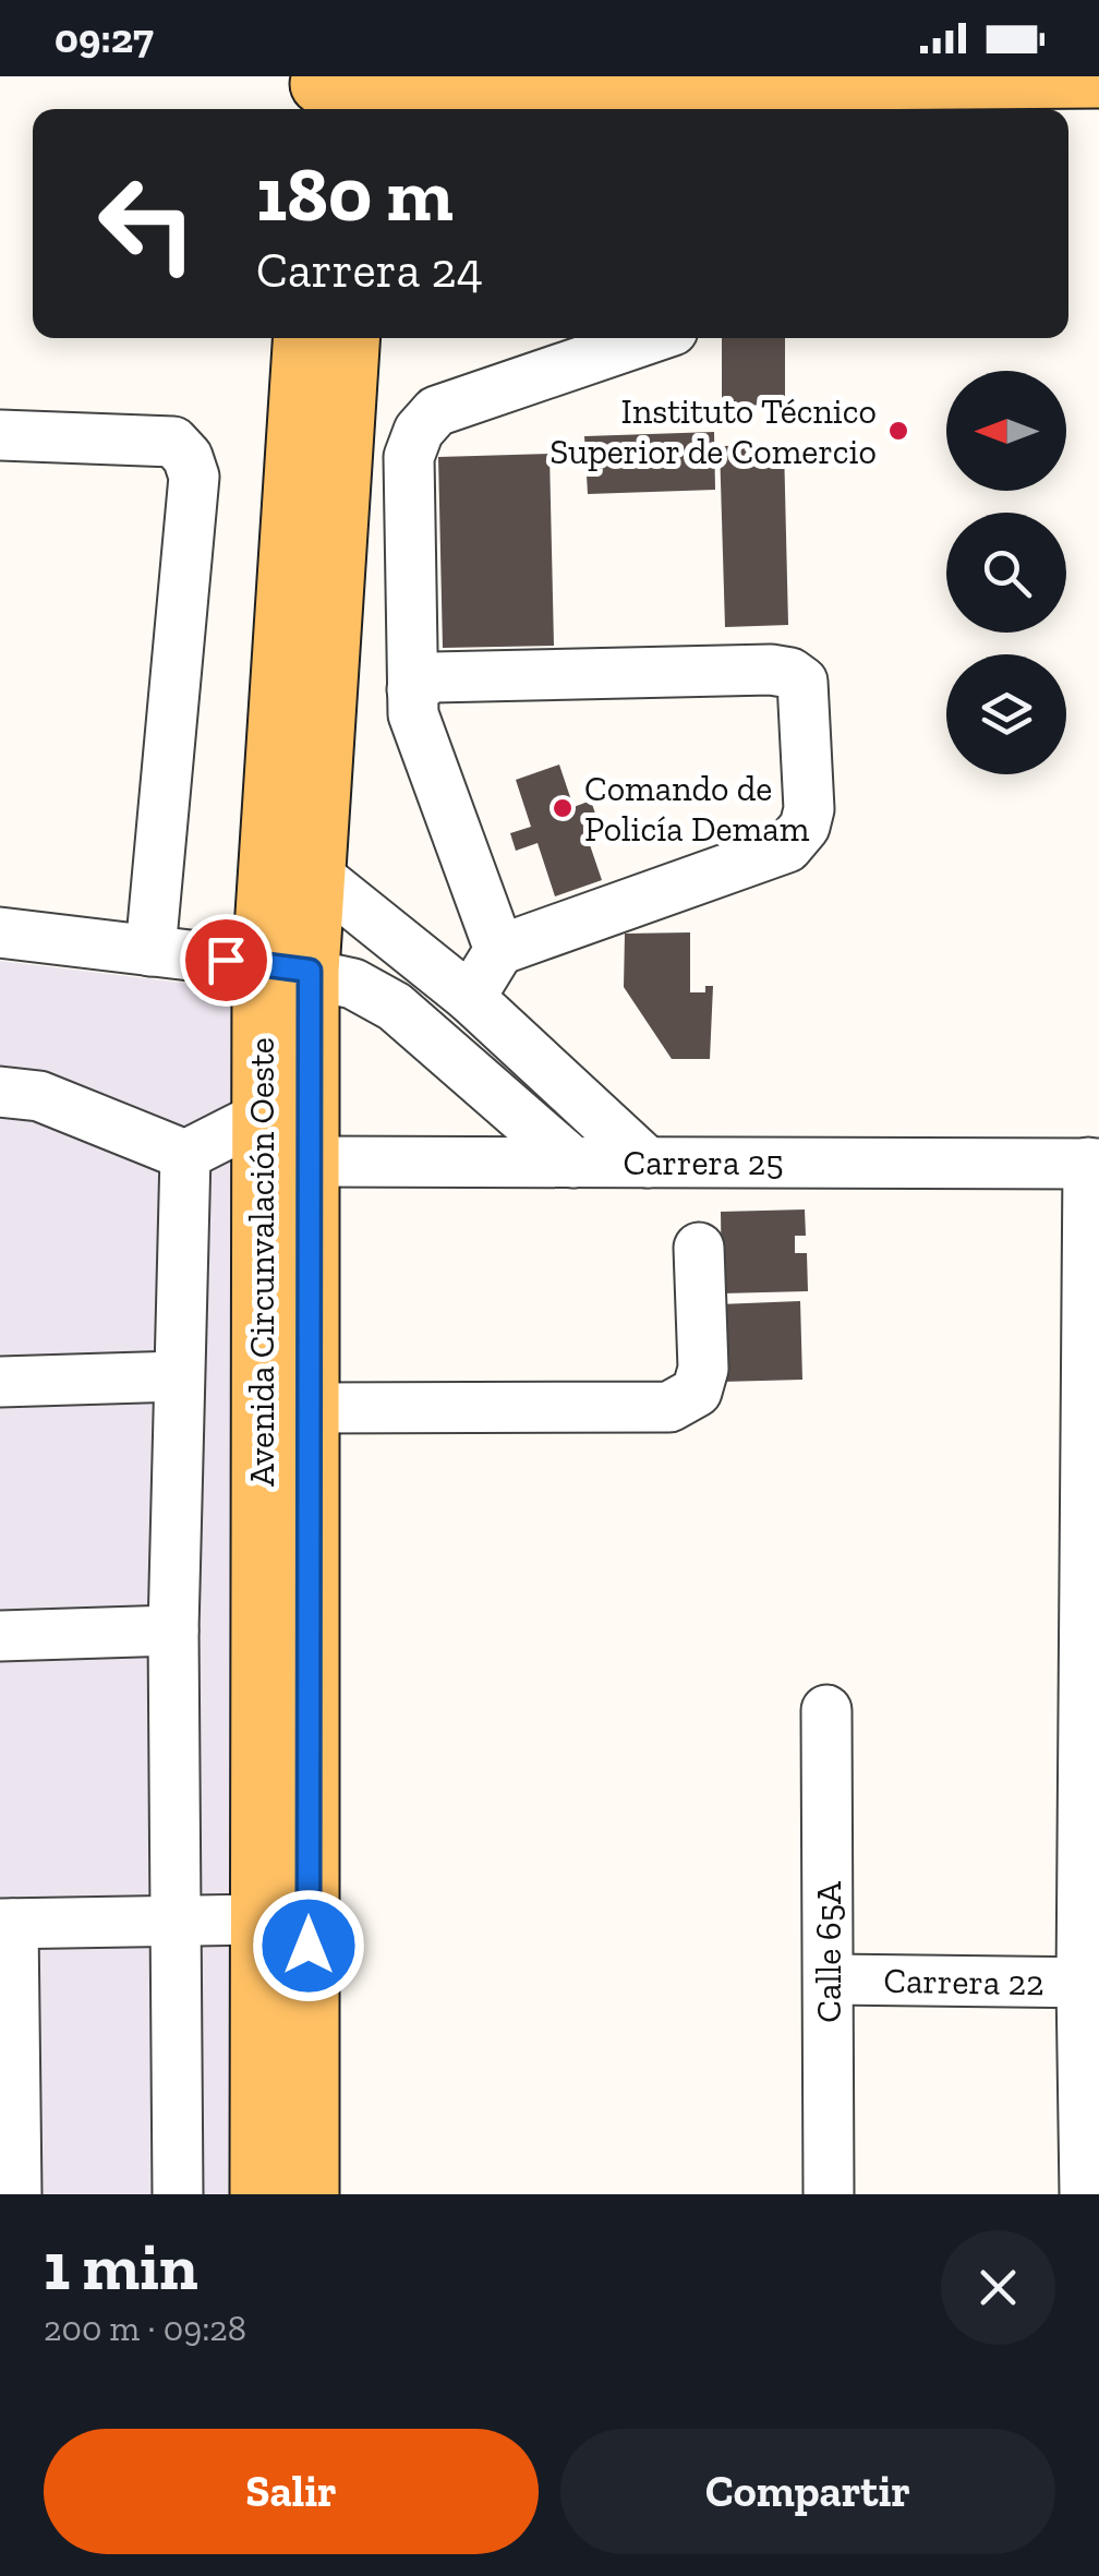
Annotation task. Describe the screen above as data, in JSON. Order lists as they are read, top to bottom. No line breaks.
{"streets":{"main road":["Avenida Circunvalación Oeste"],"street":["Carrera 25","Calle 65A","Carrera 22"]},"crossings":[["Carrera 25","Avenida Circunvalación Oeste"],["Calle 65A","Carrera 22"]],"places":["Instituto Técnico Superior de Comercio","Comando de Policía Demam"],"north":"left","page":{"status":"09:27","turn":["180 m","Carrera 24"],"heading":["1 min","200 m · 09:28"],"buttons":["Salir","Compartir"]}}
